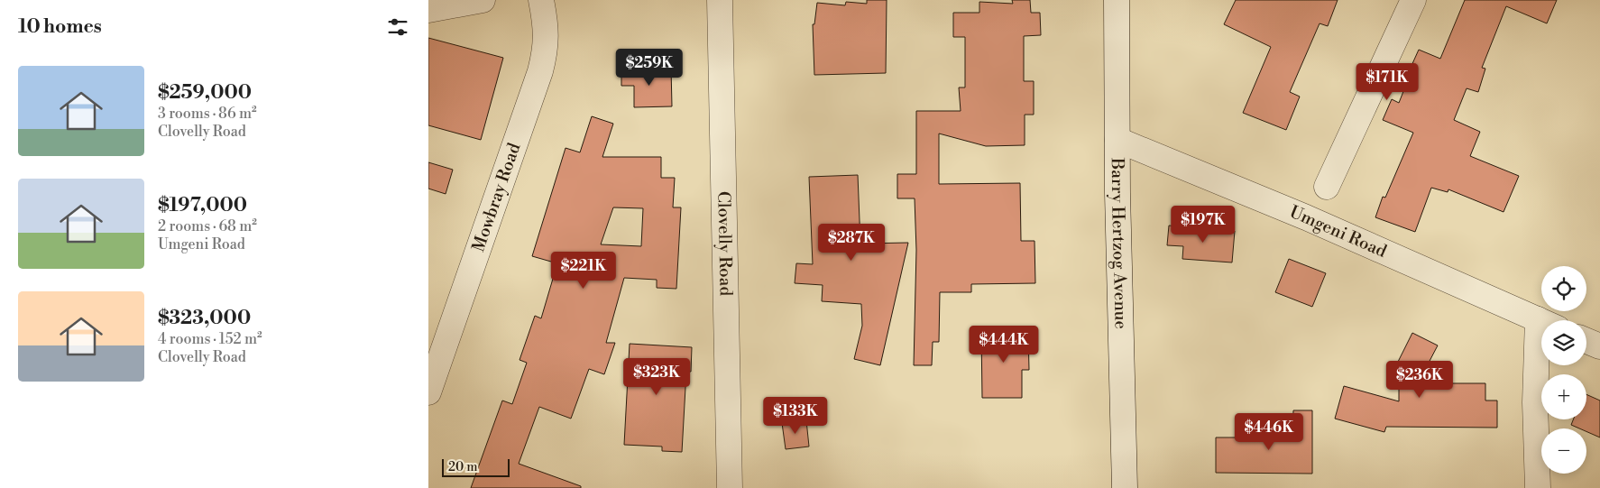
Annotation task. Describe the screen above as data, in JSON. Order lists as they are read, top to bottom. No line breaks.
{"streets":{"street":["Mowbray Road","Umgeni Road","Clovelly Road","Barry Hertzog Avenue"]},"crossings":[["Umgeni Road","Barry Hertzog Avenue"]],"scale_bar":"20 m","page":{"heading":"10 homes","price":["$259K","$171K","$197K","$287K","$221K","$444K","$323K","$236K","$133K","$446K"],"list":[{"name":"$259,000","note":"3 rooms · 86 m² · Clovelly Road"},{"name":"$197,000","note":"2 rooms · 68 m² · Umgeni Road"},{"name":"$323,000","note":"4 rooms · 152 m² · Clovelly Road"}],"map_buttons":["+","−"],"scale":"20 m"}}
